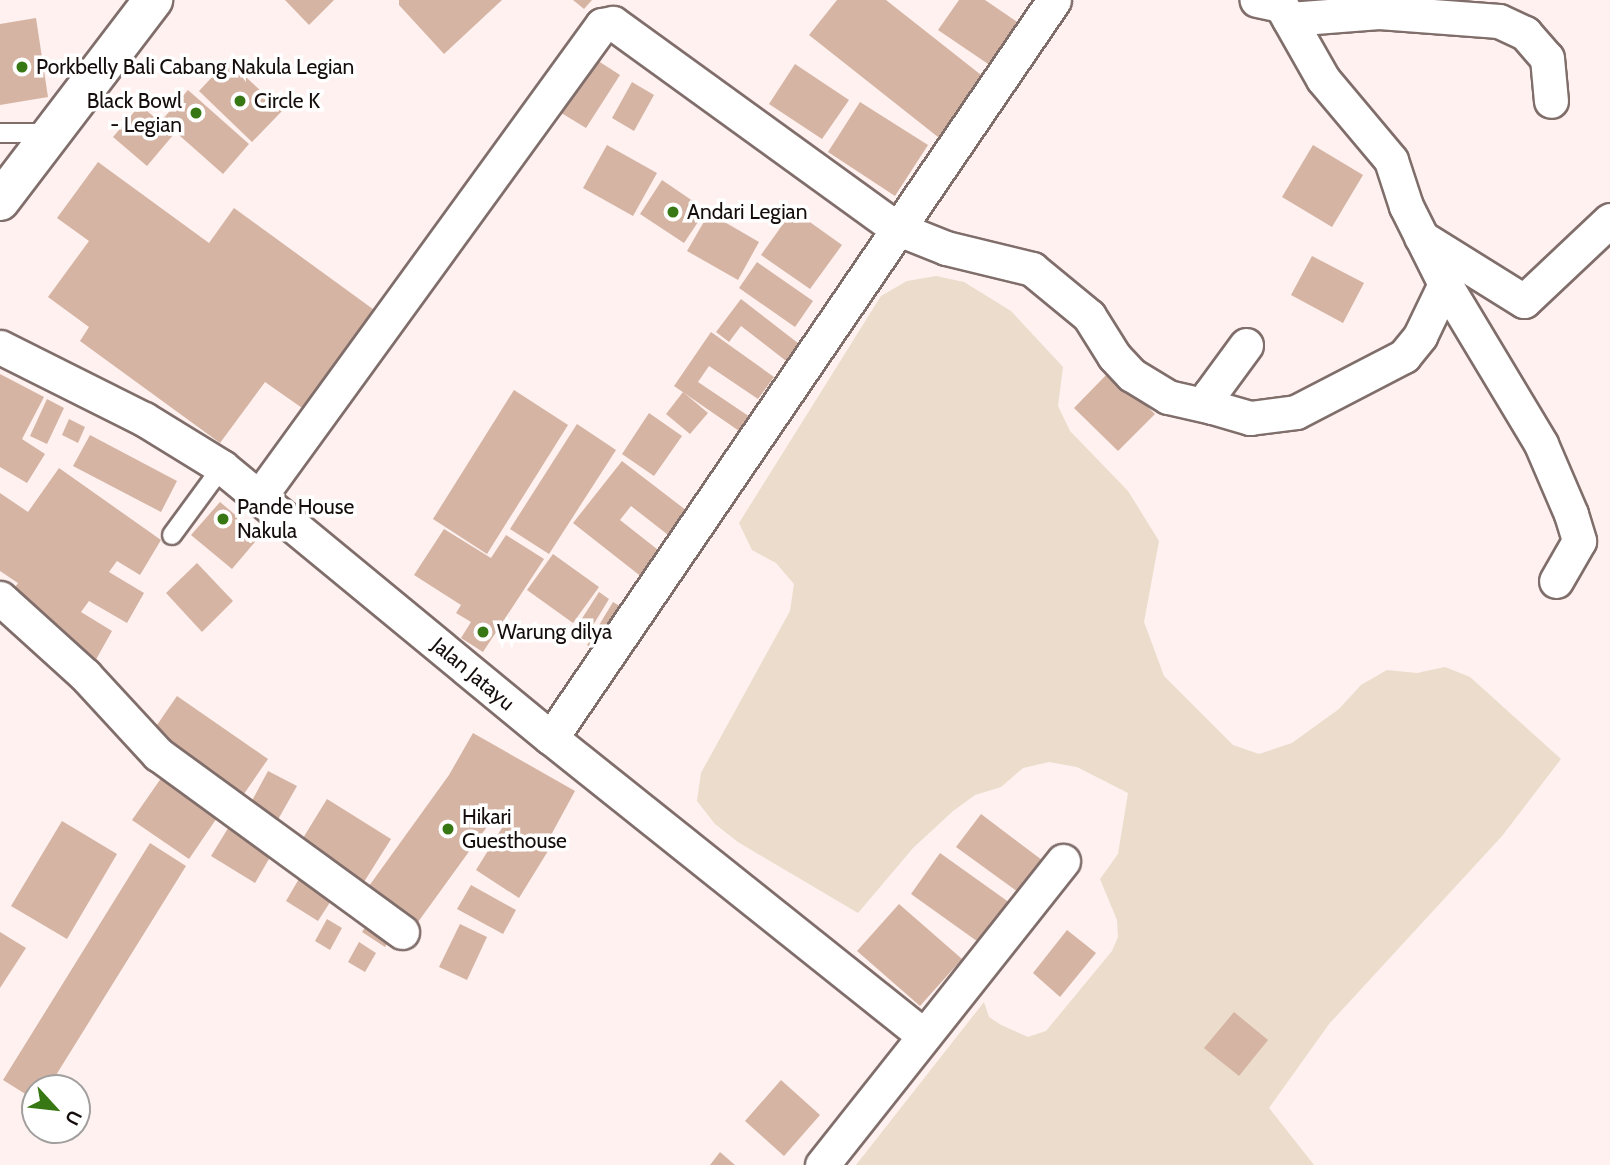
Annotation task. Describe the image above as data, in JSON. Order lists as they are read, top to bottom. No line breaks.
{"streets":{"street":["Jalan Jatayu"]},"places":["Porkbelly Bali Cabang Nakula Legian","Circle K","Black Bowl - Legian","Andari Legian","Pande House Nakula","Warung dilya","Hikari Guesthouse"],"north":"bottom right"}
